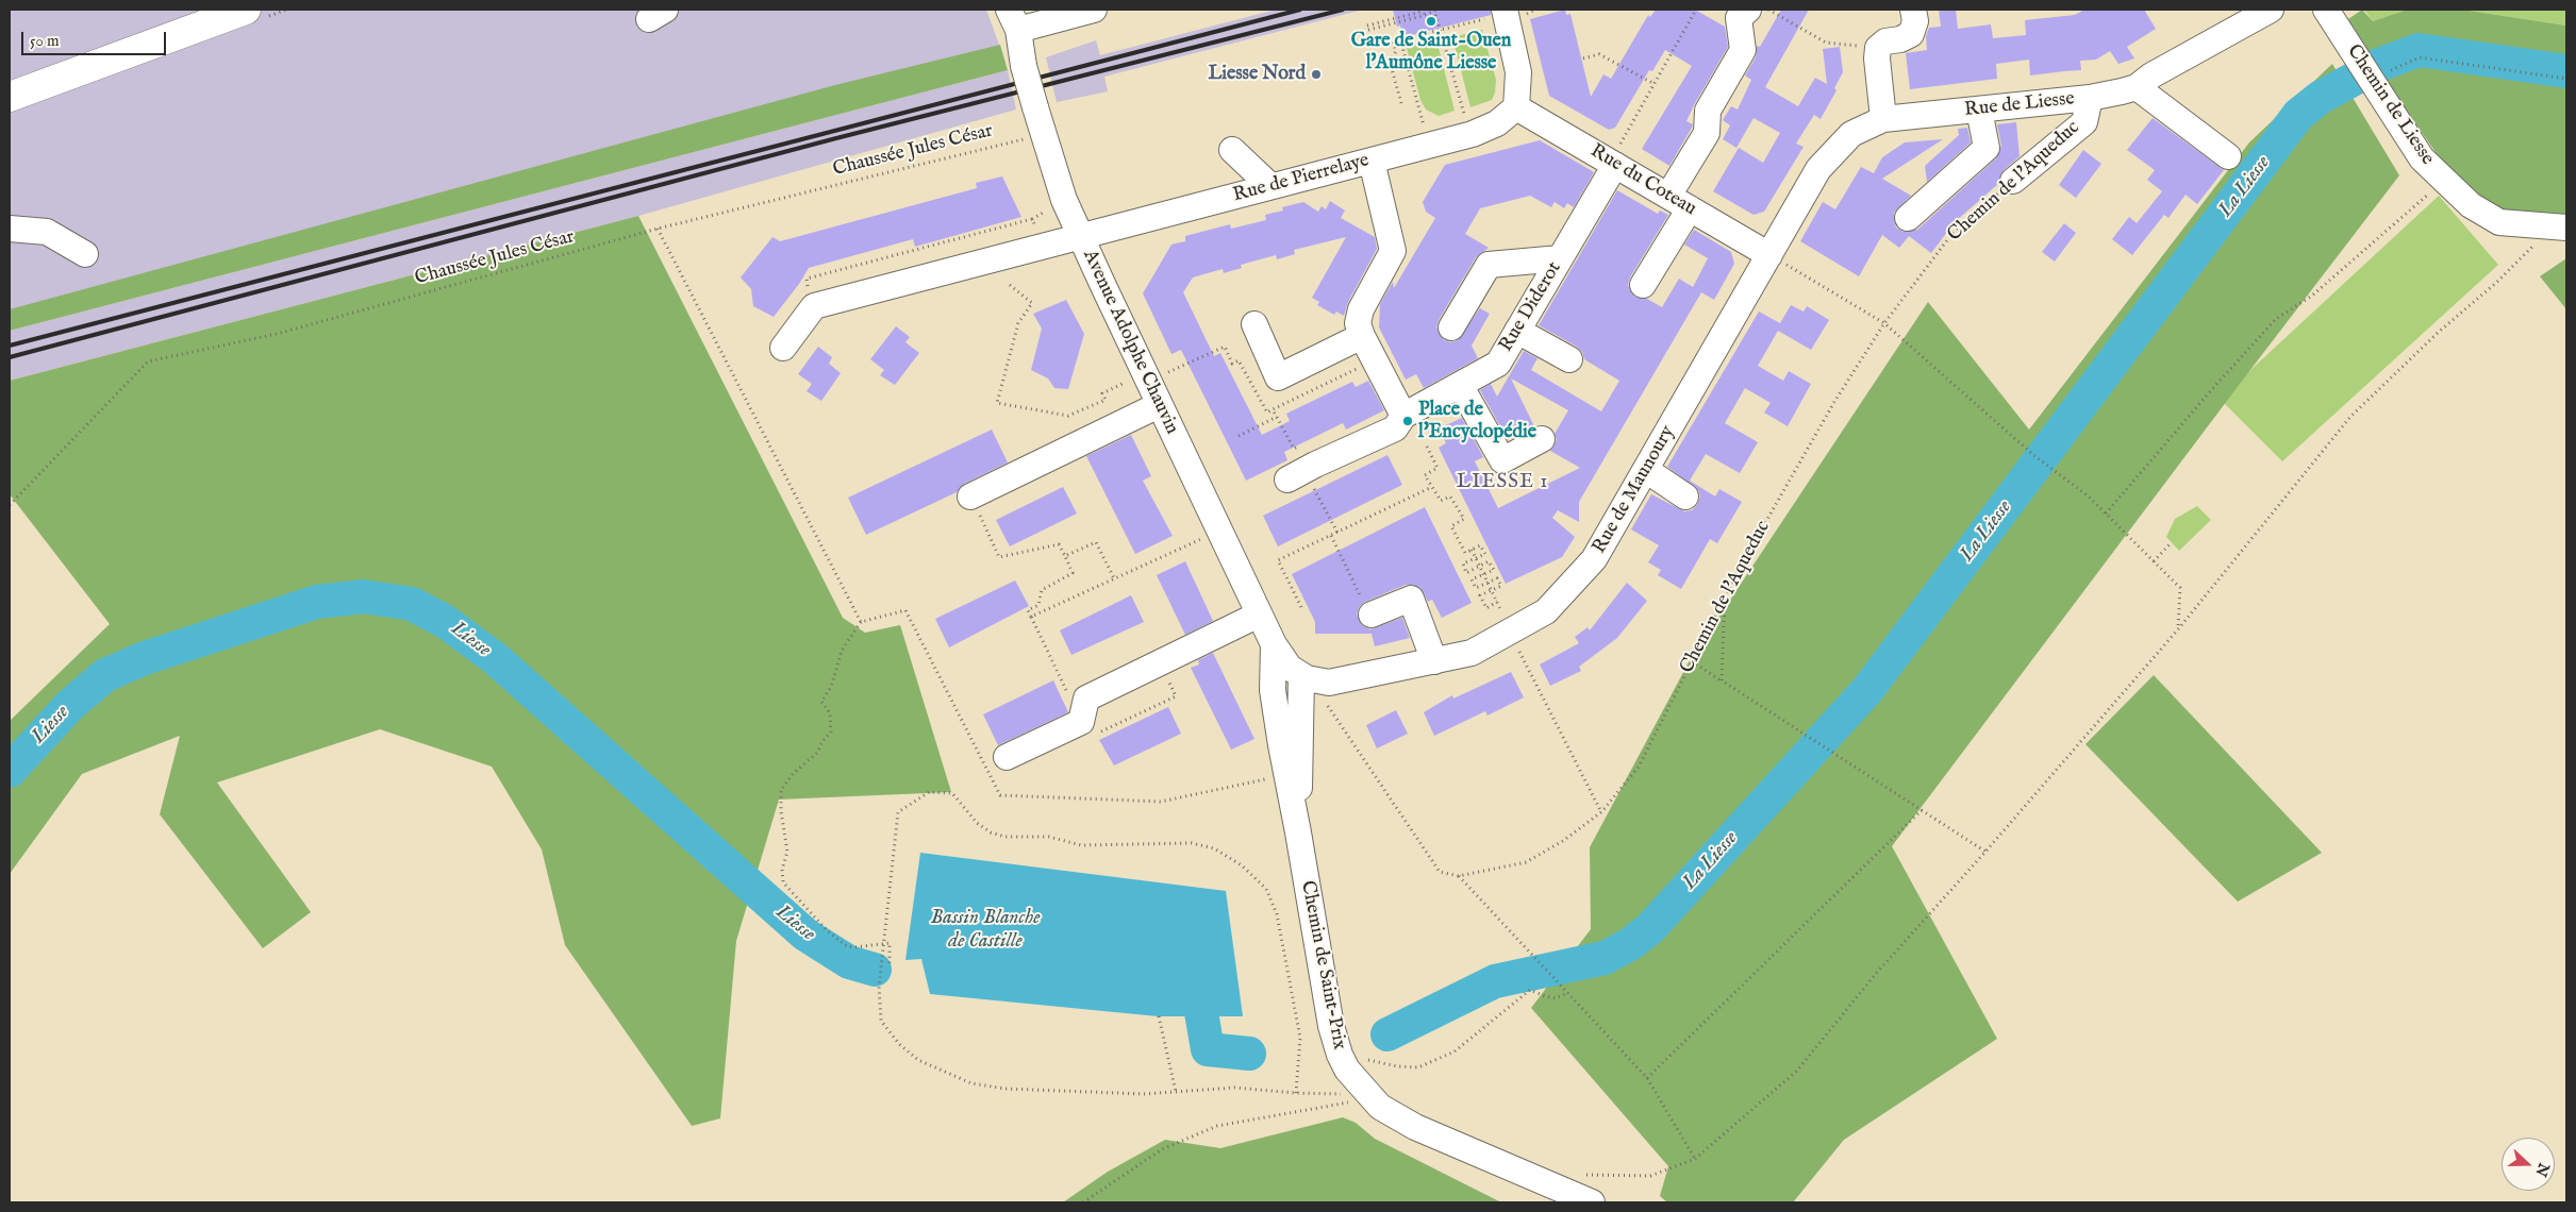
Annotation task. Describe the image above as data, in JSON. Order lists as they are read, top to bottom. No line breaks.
{"streets":{"street":["Rue de Liesse","Chemin de Liesse","Rue de Pierrelaye","Rue du Coteau","Chemin de l'Aqueduc","Rue Diderot","Avenue Adolphe Chauvin","Rue de Maunoury","Chemin de Saint-Prix"],"path":["Chaussée Jules César"]},"crossings":[["Rue de Liesse","Chemin de l'Aqueduc"],["Rue de Liesse","Rue de Maunoury"],["Chaussée Jules César","Avenue Adolphe Chauvin"],["Rue de Pierrelaye","Rue du Coteau"],["Rue de Pierrelaye","Avenue Adolphe Chauvin"],["Rue du Coteau","Rue Diderot"],["Rue du Coteau","Rue de Maunoury"],["Avenue Adolphe Chauvin","Rue de Maunoury"],["Avenue Adolphe Chauvin","Chemin de Saint-Prix"],["Rue de Maunoury","Chemin de Saint-Prix"]],"districts":["LIESSE 1"],"water":["La Liesse","Liesse","Bassin Blanche de Castille"],"places":["Gare de Saint-Ouen l'Aumône Liesse","Liesse Nord","Place de l'Encyclopédie"],"scale_bar":"50 m","north":"right"}
